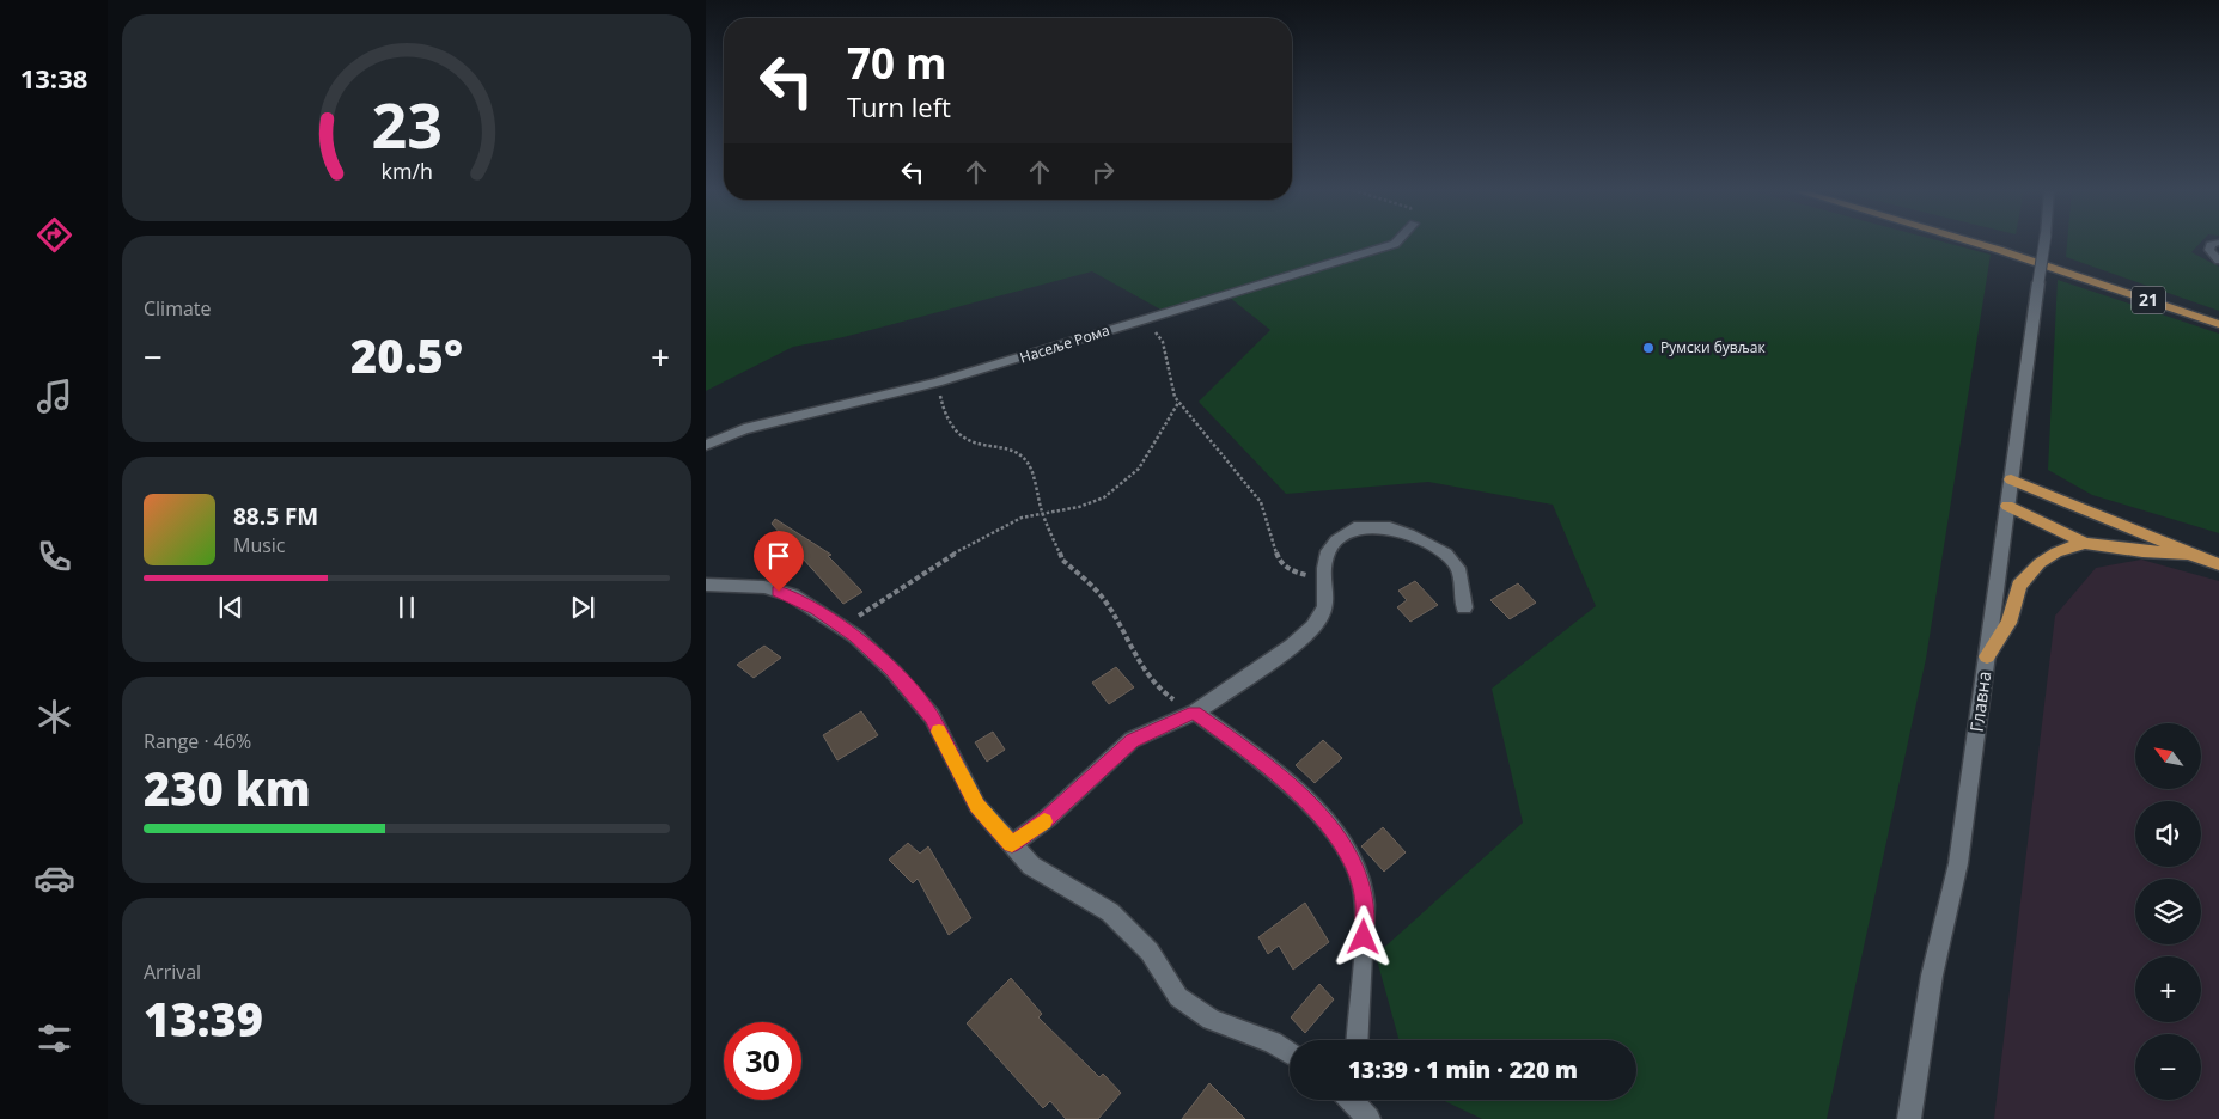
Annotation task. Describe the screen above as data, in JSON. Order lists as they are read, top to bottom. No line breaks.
{"streets":{"main road":["21"],"street":["Насеље Рома","Главна"]},"places":["Румски бувљак"],"north":"top left","page":{"tabs":"13:38","turn":["70 m","Turn left"],"tile":["Climate",["Range · 46%","230 km"],["Arrival","13:39"]],"heat":["−","20.5°","+"],"song":["88.5 FM","Music"],"map_buttons":["+","−"],"limit":"30","trip":"13:39 · 1 min · 220 m","gauge":["23","km/h"]}}
